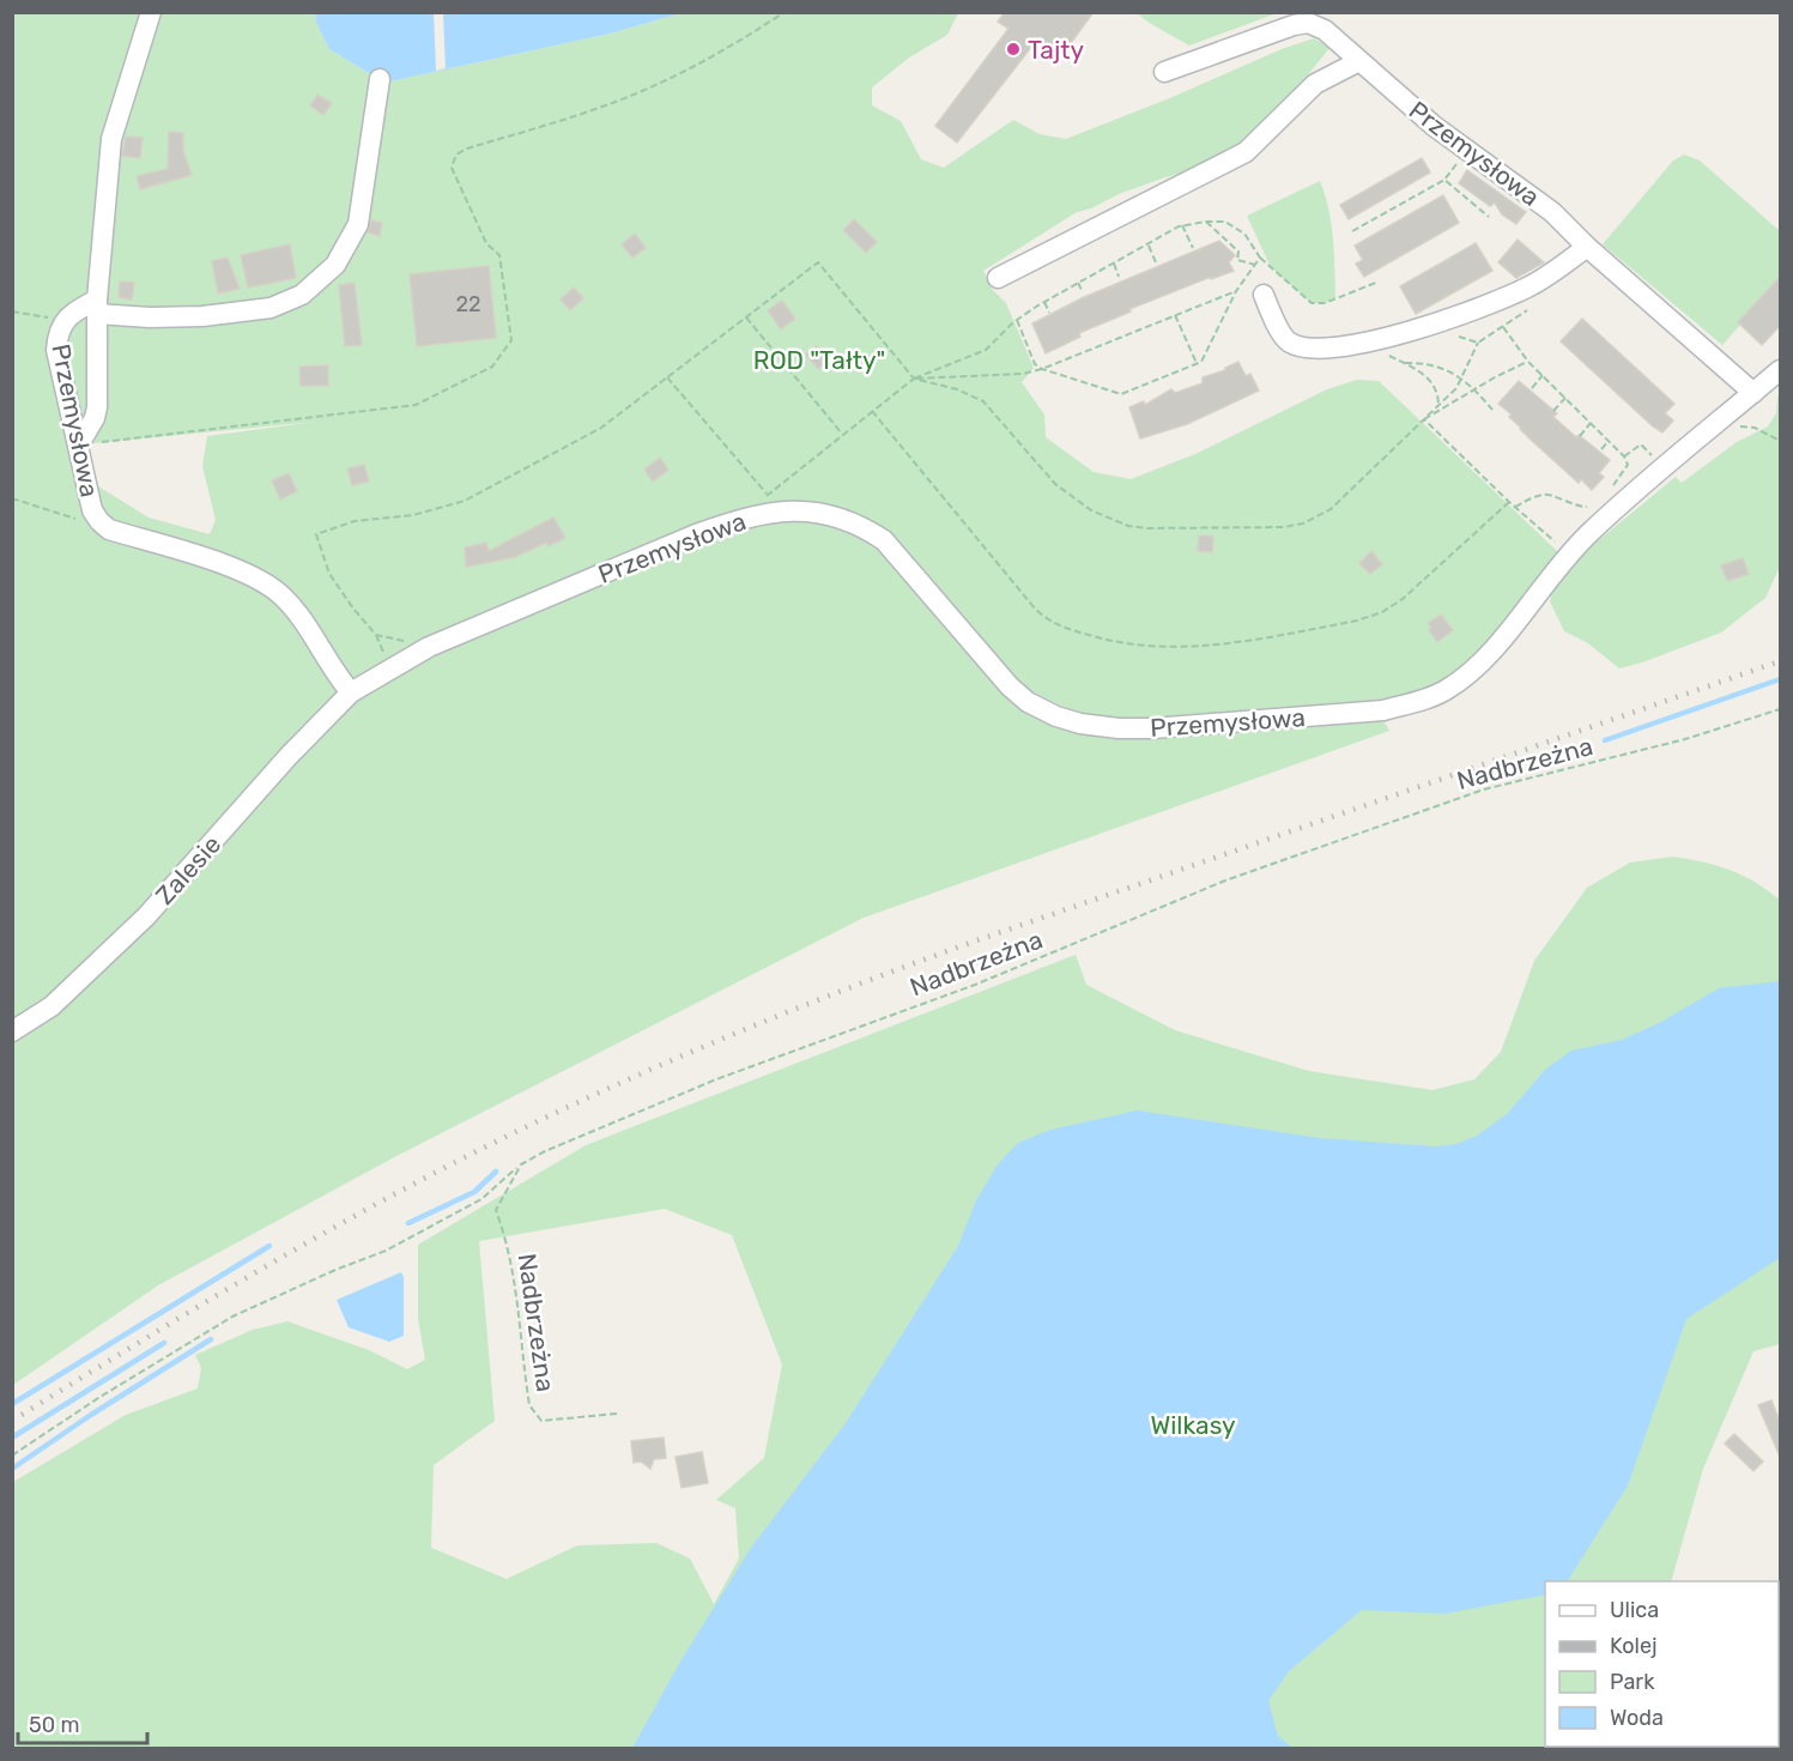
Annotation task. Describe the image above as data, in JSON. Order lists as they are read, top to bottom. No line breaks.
{"streets":{"street":["Przemysłowa","Zalesie"],"path":["Nadbrzeżna"]},"crossings":[["Przemysłowa","Zalesie"]],"parks":["ROD \"Tałty\"","Wilkasy"],"places":["Tajty"],"house_numbers":["22"],"legend":["Ulica","Kolej","Park","Woda"],"scale_bar":"50 m"}
